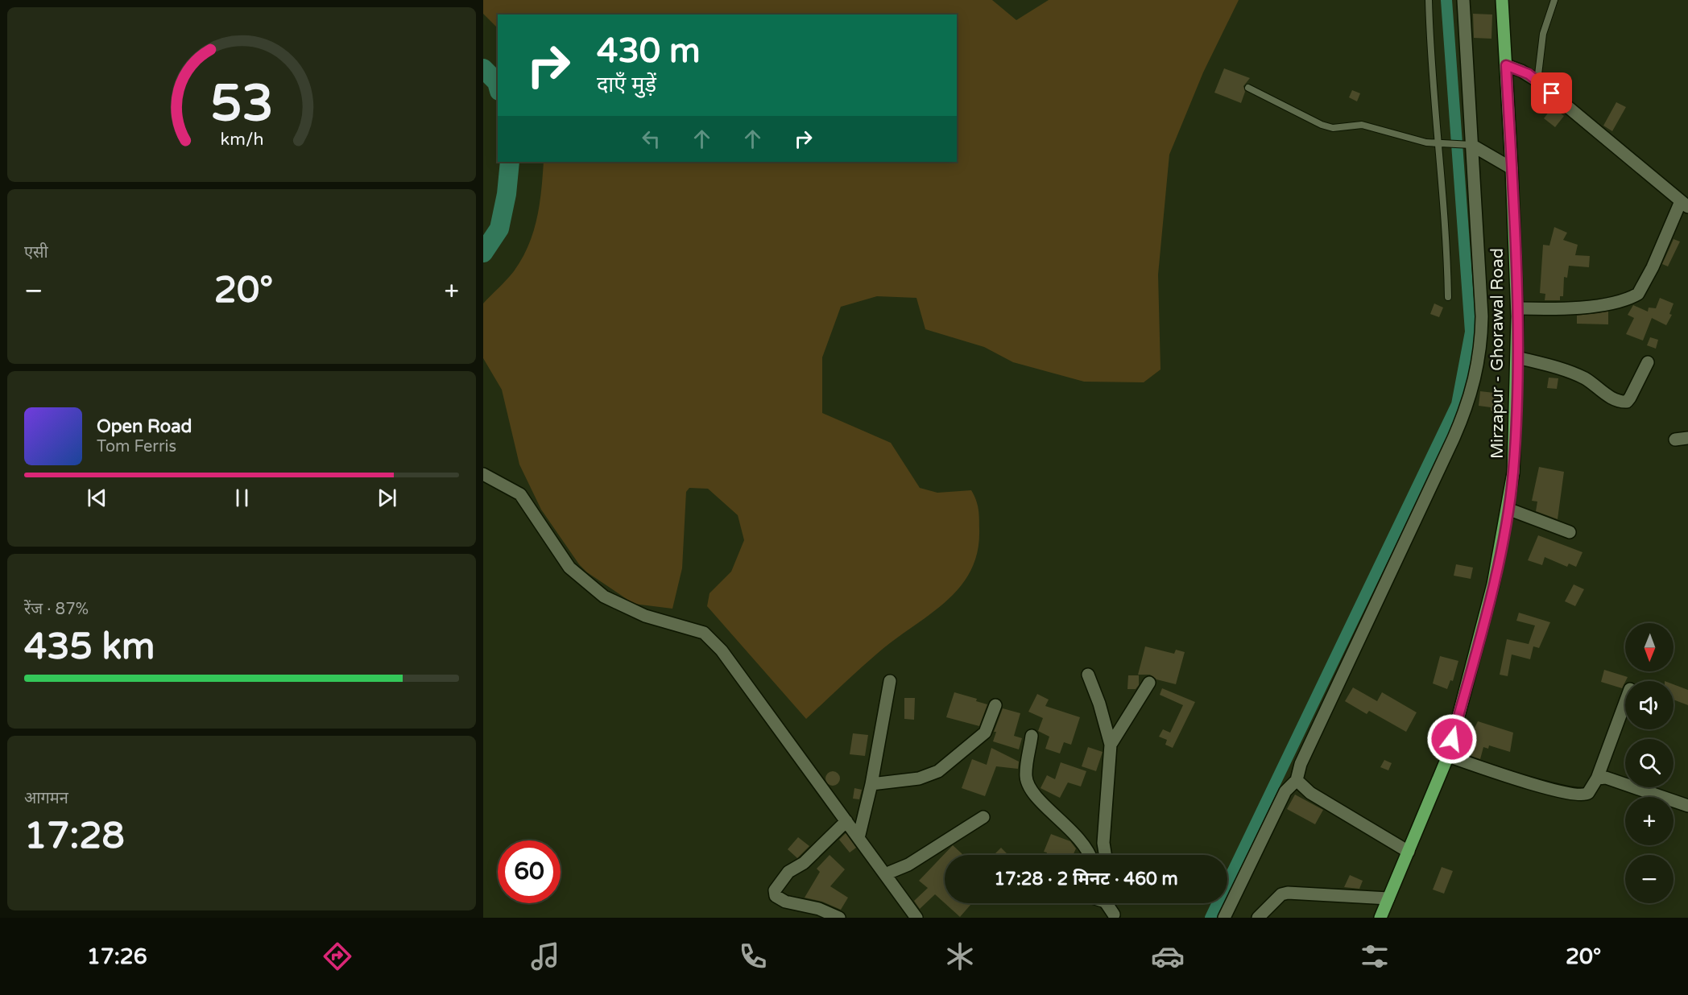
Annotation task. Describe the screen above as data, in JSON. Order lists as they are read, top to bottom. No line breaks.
{"streets":{"main road":["Mirzapur - Ghorawal Road"]},"north":"bottom","page":{"turn":["430 m","दाएँ मुड़ें"],"tile":["एसी",["रेंज · 87%","435 km"],["आगमन","17:28"]],"heat":["−","20°","+"],"song":["Open Road","Tom Ferris"],"map_buttons":["+","−"],"limit":"60","trip":"17:28 · 2 मिनट · 460 m","tabs":["17:26","20°"],"gauge":["53","km/h"]}}
